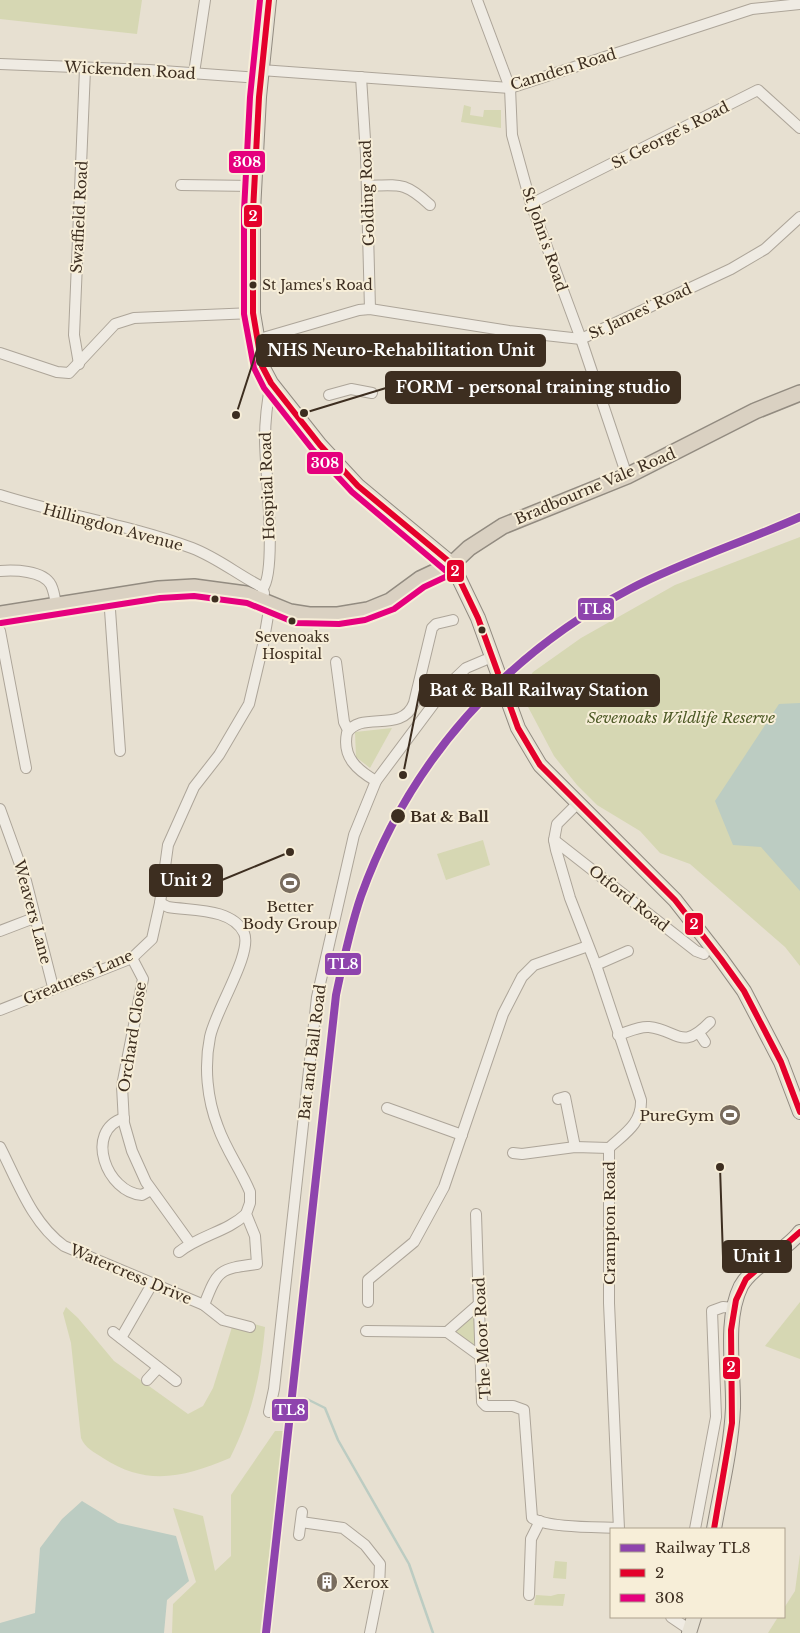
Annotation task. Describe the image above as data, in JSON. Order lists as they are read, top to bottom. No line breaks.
{"streets":{"highway":["Bradbourne Vale Road"],"main road":["Otford Road"],"street":["Camden Road","Wickenden Road","St George's Road","Golding Road","Swaffield Road","St John's Road","St James' Road","Hospital Road","Hillingdon Avenue","Weavers Lane","Greatness Lane","Orchard Close","Bat and Ball Road","Crampton Road","Watercress Drive","The Moor Road"]},"crossings":[["Camden Road","Wickenden Road"],["Camden Road","Golding Road"],["Camden Road","St John's Road"],["Wickenden Road","Swaffield Road"],["St George's Road","St John's Road"],["Golding Road","St James' Road"],["St John's Road","St James' Road"],["St John's Road","Bradbourne Vale Road"],["Hospital Road","Bradbourne Vale Road"],["Hospital Road","Hillingdon Avenue"],["Hospital Road","Greatness Lane"],["Bradbourne Vale Road","Hillingdon Avenue"],["Bradbourne Vale Road","Otford Road"],["Bradbourne Vale Road","Greatness Lane"],["Hillingdon Avenue","Greatness Lane"],["Otford Road","Bat and Ball Road"],["Otford Road","Crampton Road"],["Weavers Lane","Greatness Lane"],["Greatness Lane","Orchard Close"]],"parks":["Sevenoaks Wildlife Reserve"],"places":{"other":["St James's Road","FORM - personal training studio","NHS Neuro-Rehabilitation Unit","Sevenoaks Hospital","Bat & Ball Railway Station","Bat & Ball","Unit 2","Unit 1"],"sports":["Better Body Group","PureGym"],"building":["Xerox"]},"lines":["transit line 2","transit line 308","rail line TL8"],"legend":["Railway TL8","2","308"]}
